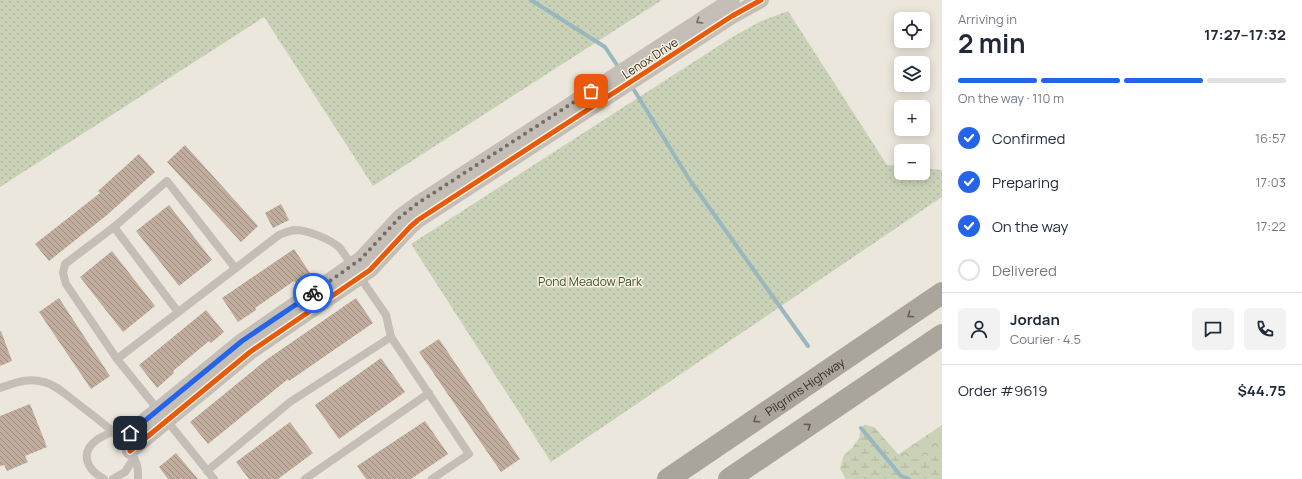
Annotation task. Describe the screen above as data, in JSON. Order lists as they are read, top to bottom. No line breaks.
{"streets":{"highway":["Pilgrims Highway"],"street":["Lenox Drive"]},"parks":["Pond Meadow Park"],"page":{"heading":["2 min","Arriving in","17:27–17:32"],"panel":["Jordan","Courier · 4.5","Order #9619","$44.75"],"map_buttons":["+","−"],"bar":"On the way · 110 m","list":[["Confirmed","16:57"],["Preparing","17:03"],["On the way","17:22"],"Delivered"]}}
